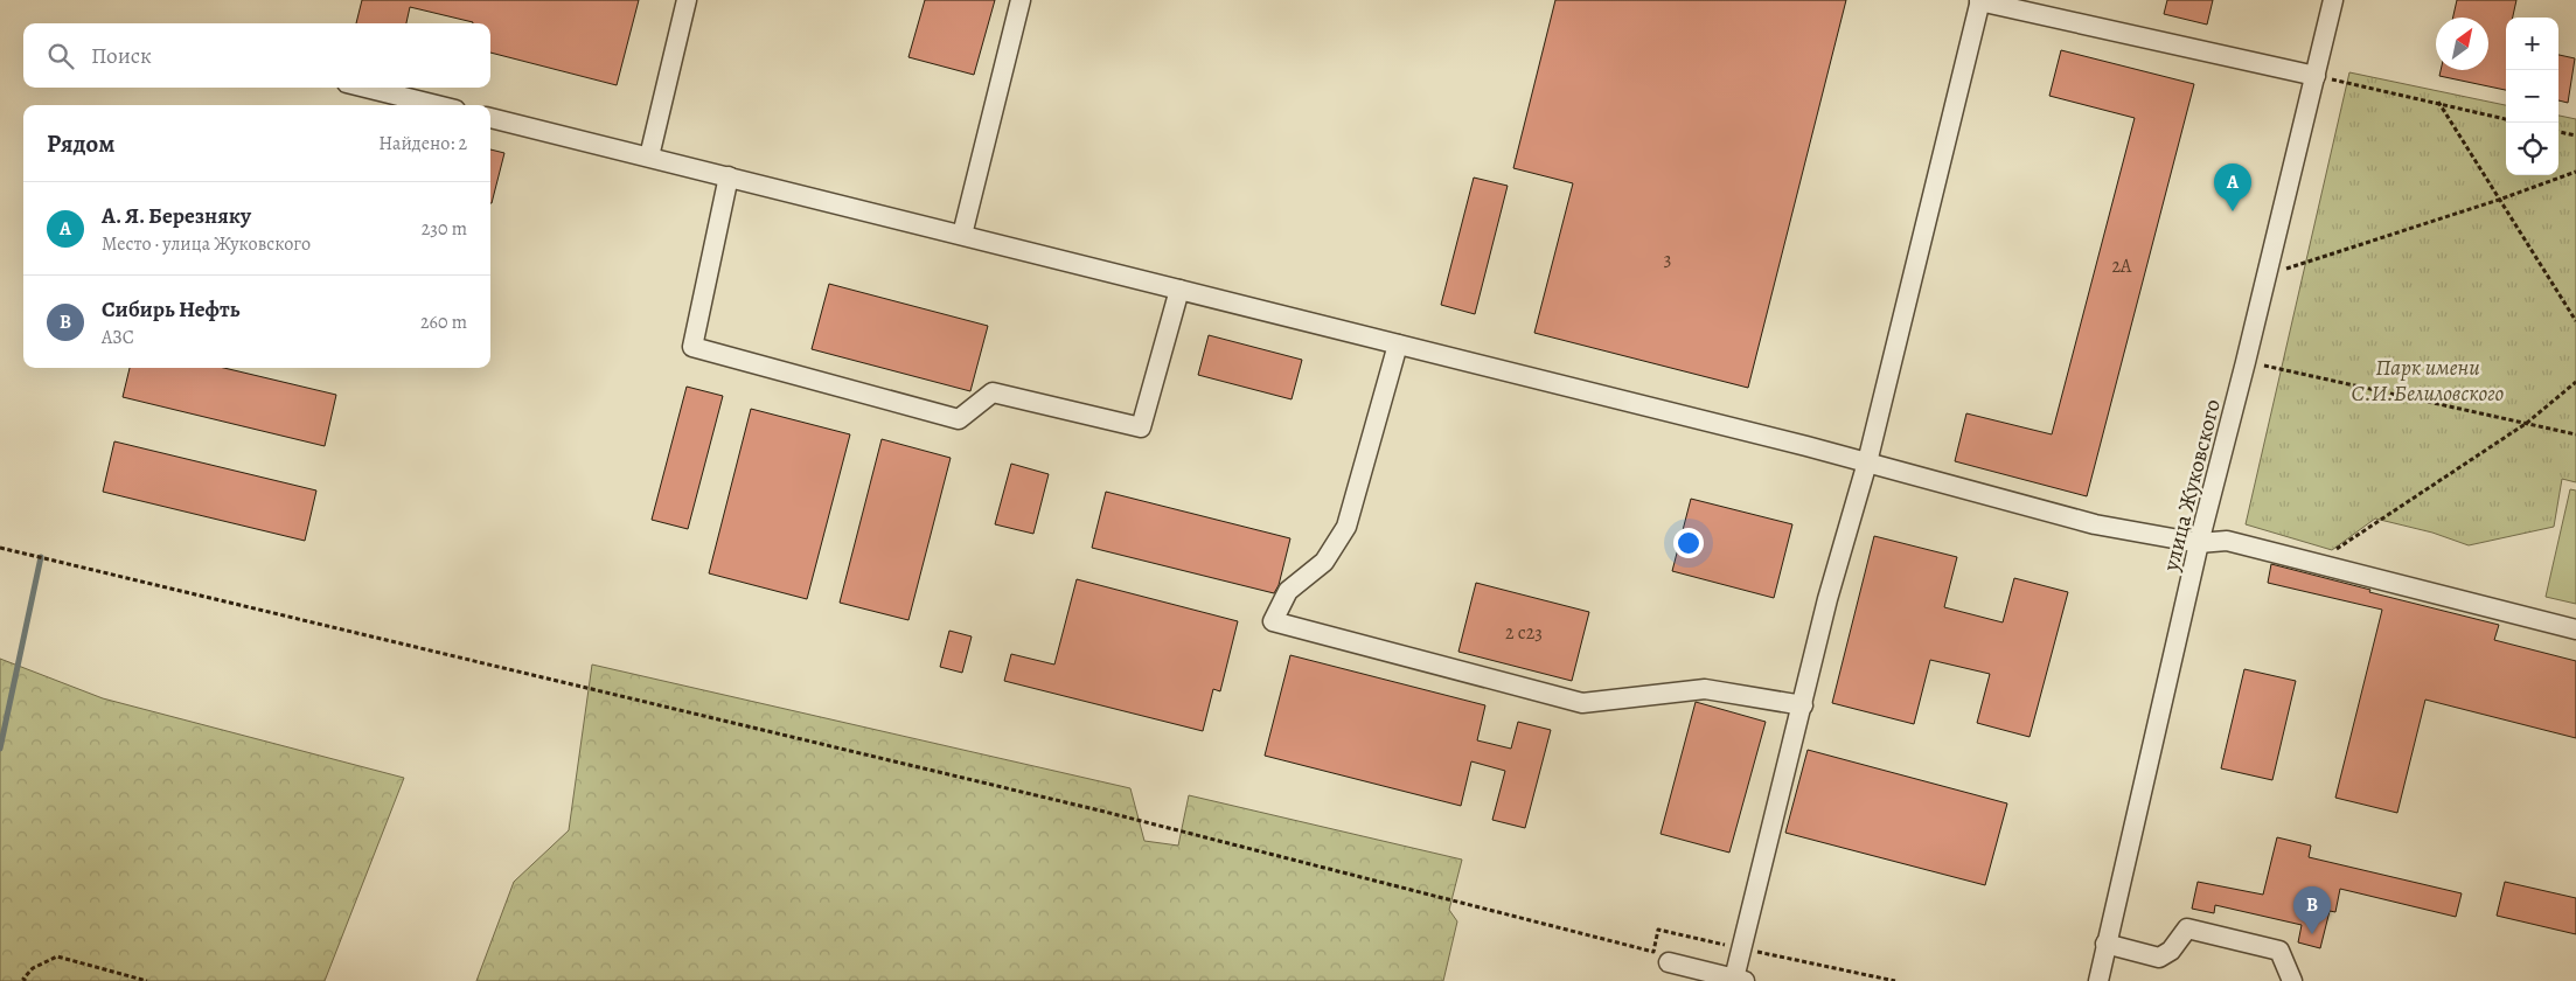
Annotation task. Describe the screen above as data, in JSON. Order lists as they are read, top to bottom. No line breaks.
{"streets":{"street":["улица Жуковского"]},"parks":["Парк имени С.И.Белиловского"],"house_numbers":["3","2А","2 с23"],"north":"top right","page":{"map_buttons":["+","−"],"search":"Поиск","heading":["Рядом","Найдено: 2"],"pins":["A","B"],"list":[{"mark":"A","name":"А. Я. Березняку","note":"Место · улица Жуковского","value":"230 m"},{"mark":"B","name":"Сибирь Нефть","note":"АЗС","value":"260 m"}]}}
